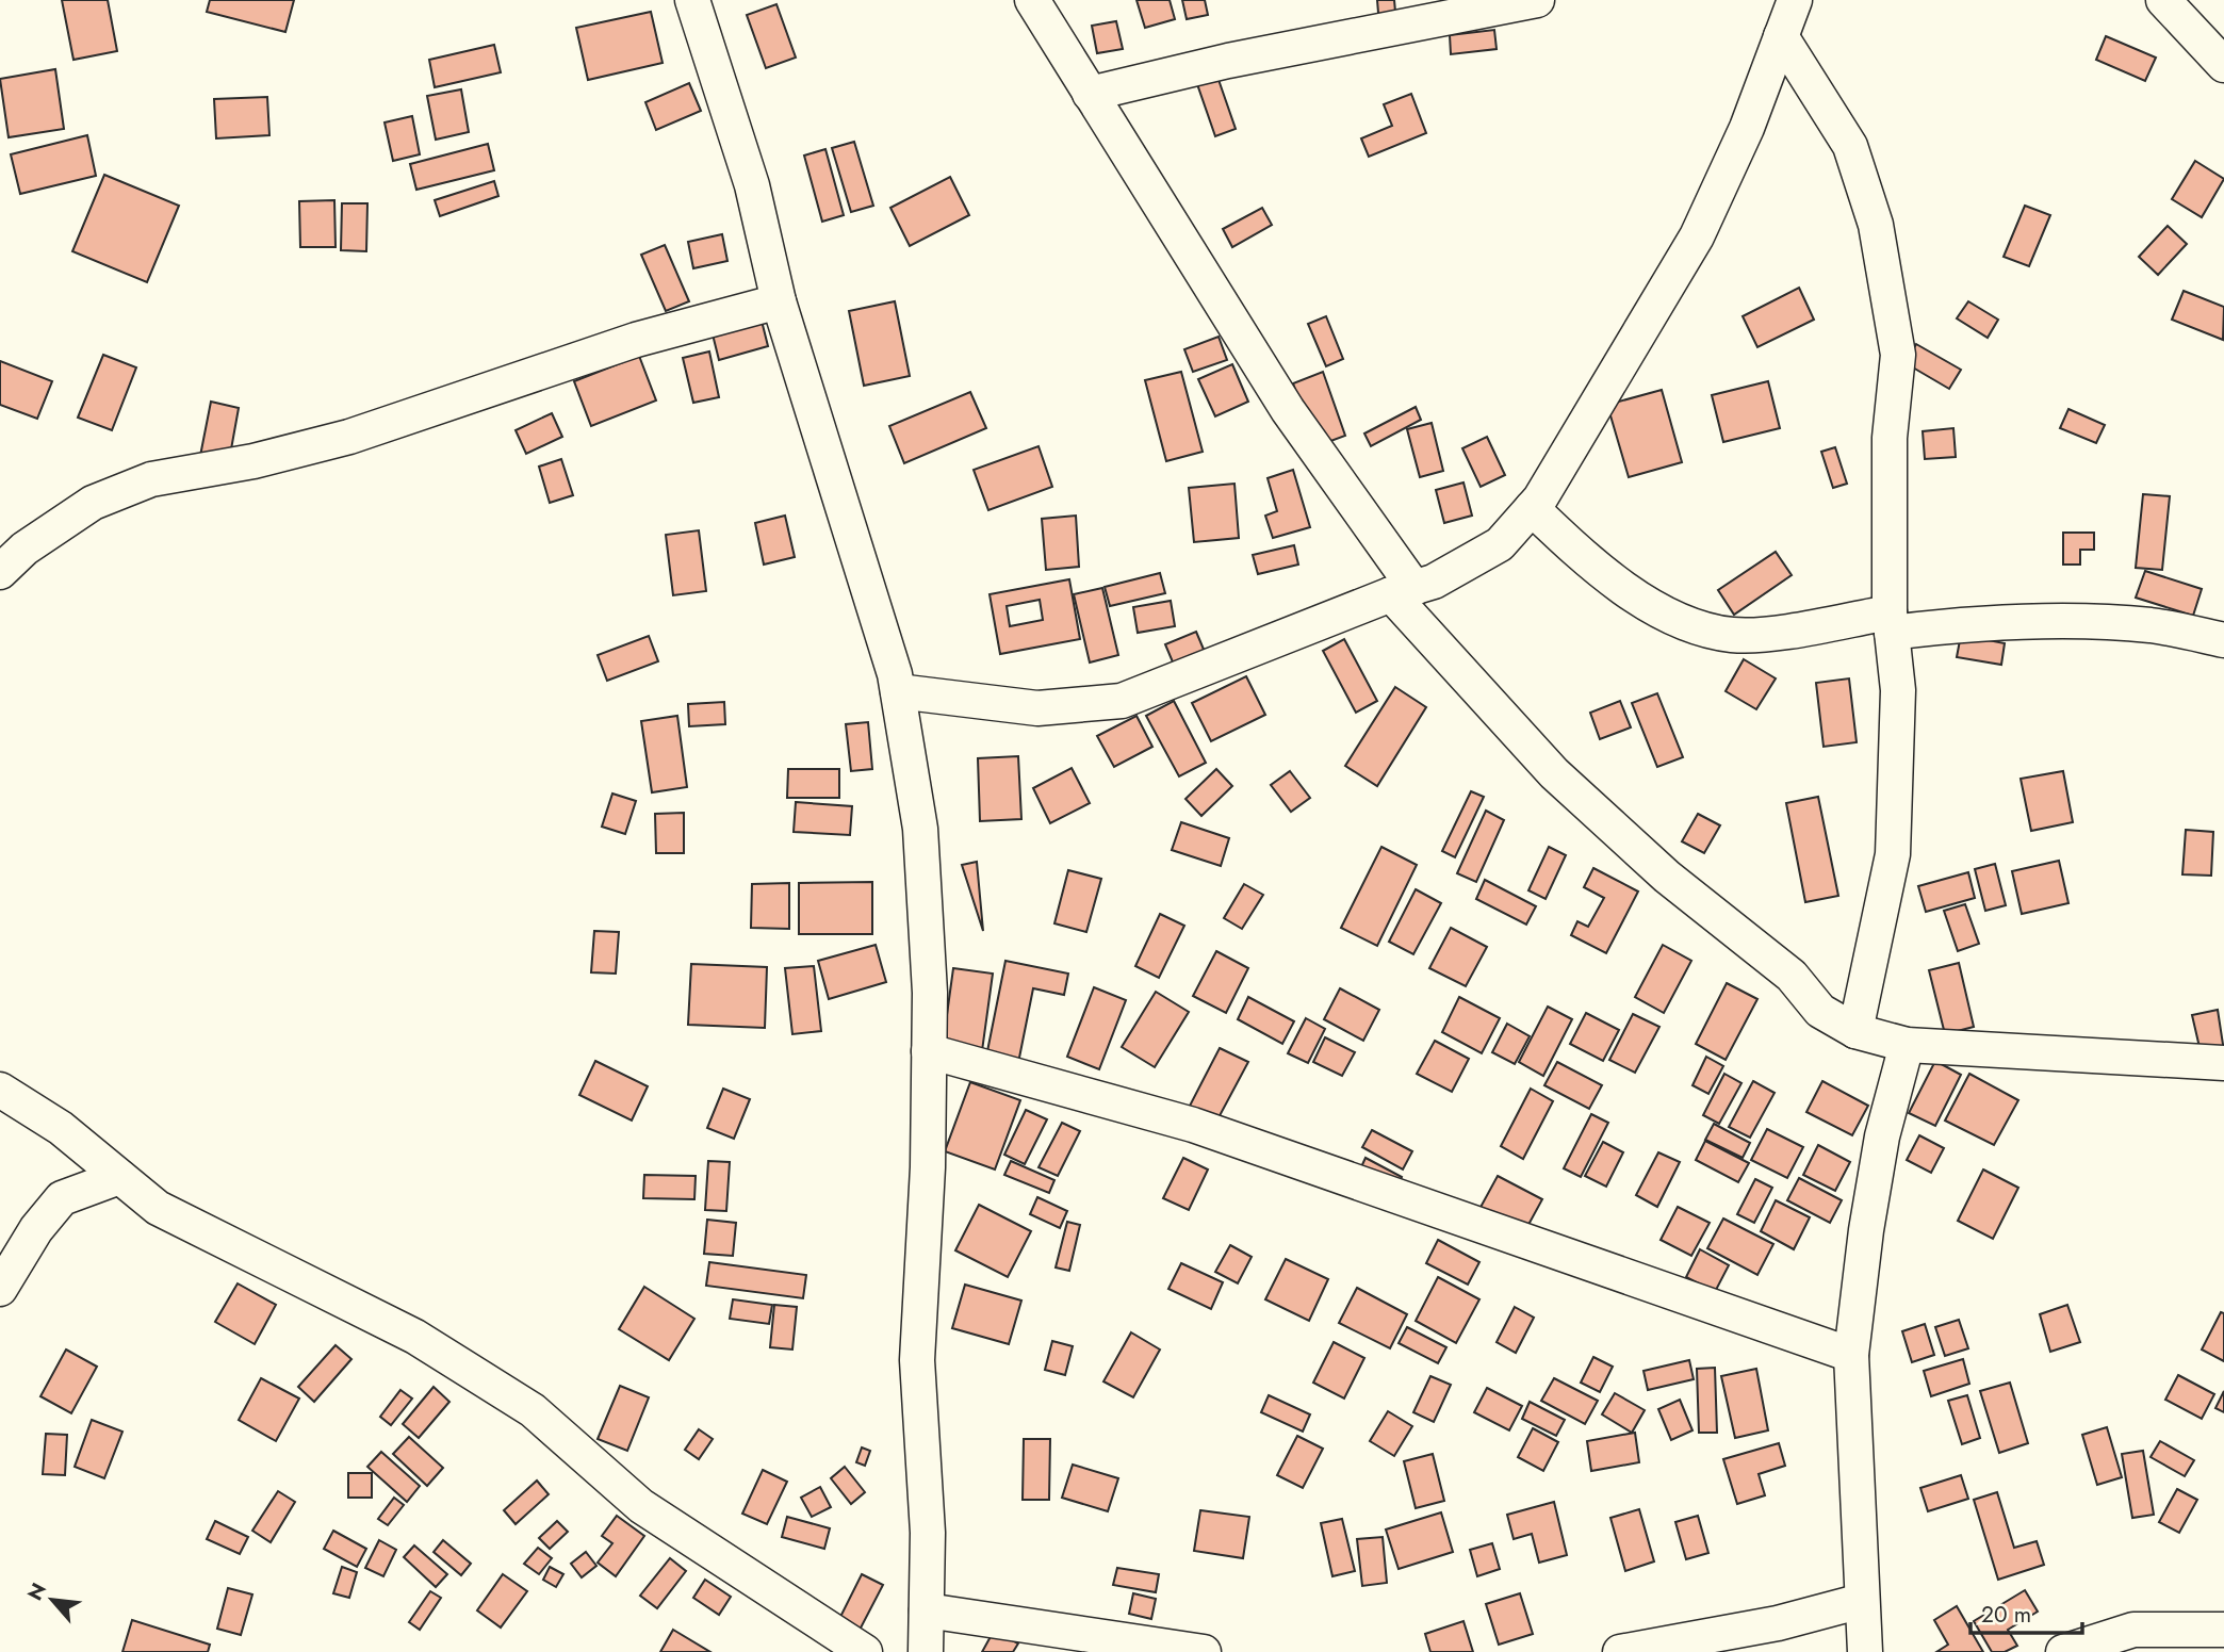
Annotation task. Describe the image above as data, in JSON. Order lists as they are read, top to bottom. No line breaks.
{"scale_bar":"20 m","north":"top left"}
